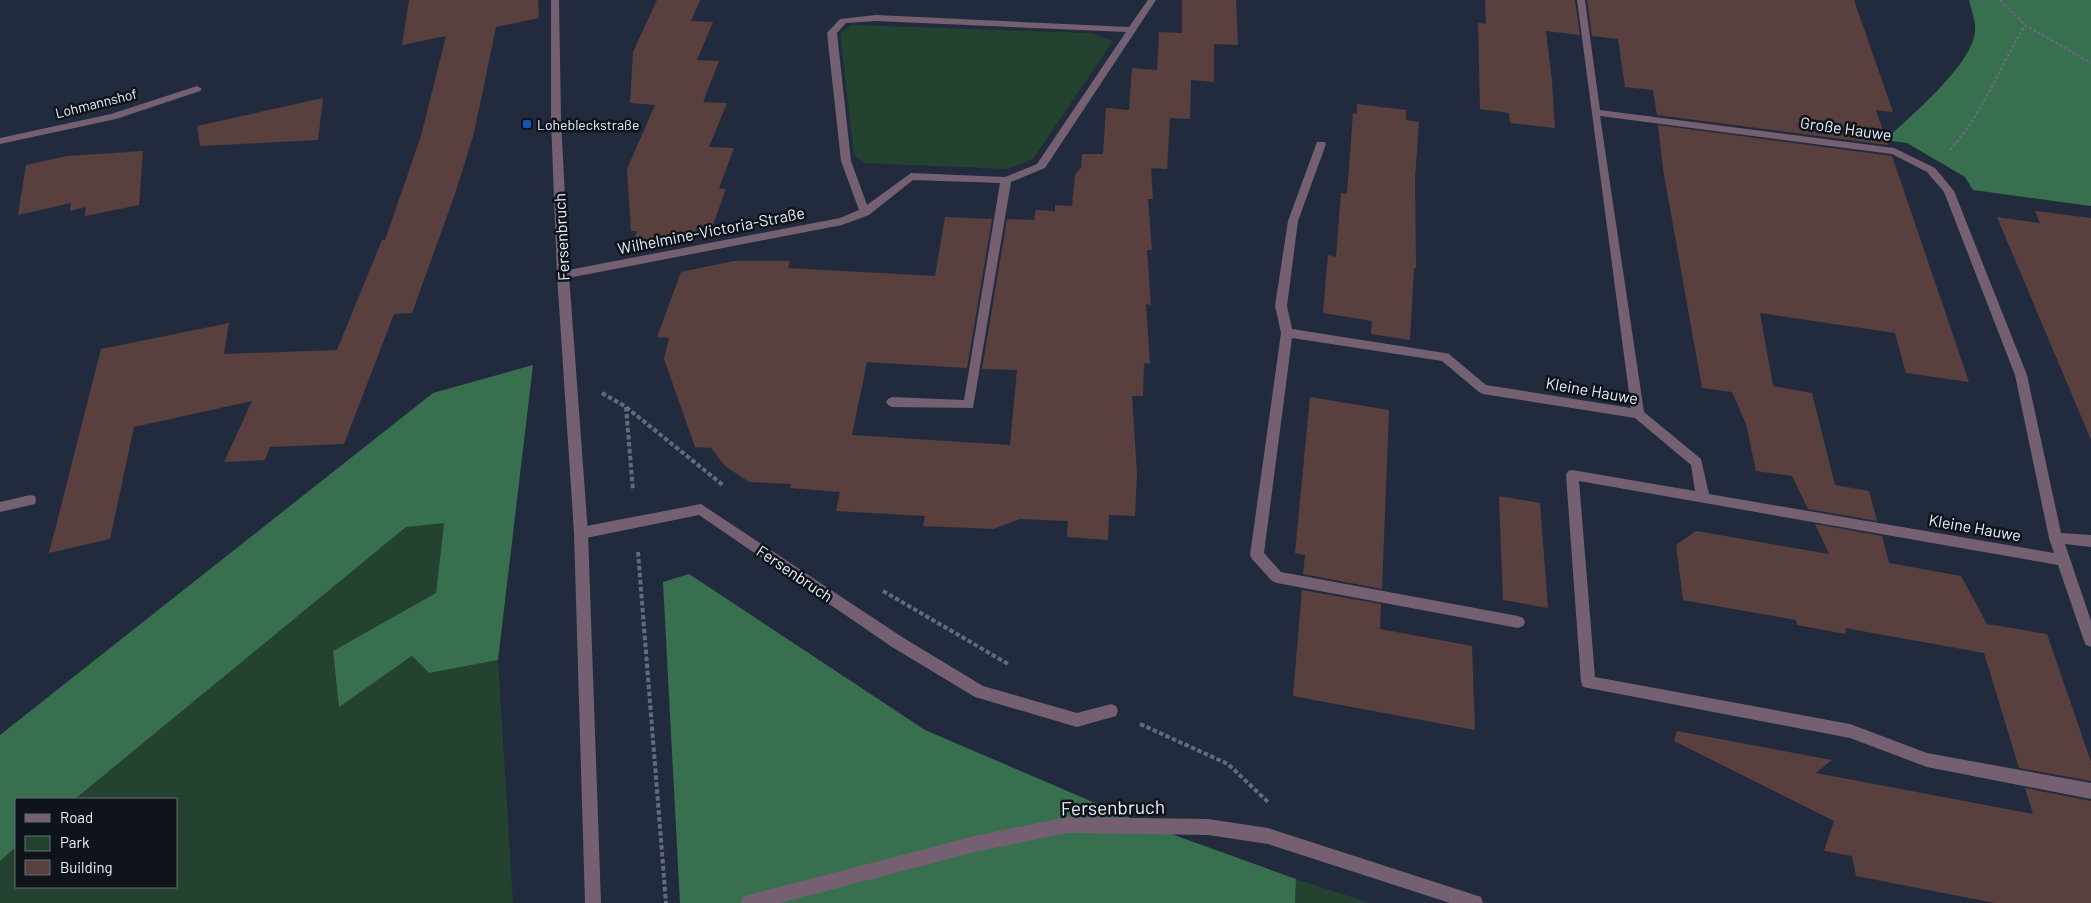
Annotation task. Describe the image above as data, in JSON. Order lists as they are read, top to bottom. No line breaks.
{"streets":{"street":["Lohmannshof","Große Hauwe","Wilhelmine-Victoria-Straße","Fersenbruch","Kleine Hauwe"]},"crossings":[["Große Hauwe","Kleine Hauwe"],["Wilhelmine-Victoria-Straße","Fersenbruch"]],"places":{"transit":["Lohebleckstraße"]},"legend":["Road","Park","Building"]}
